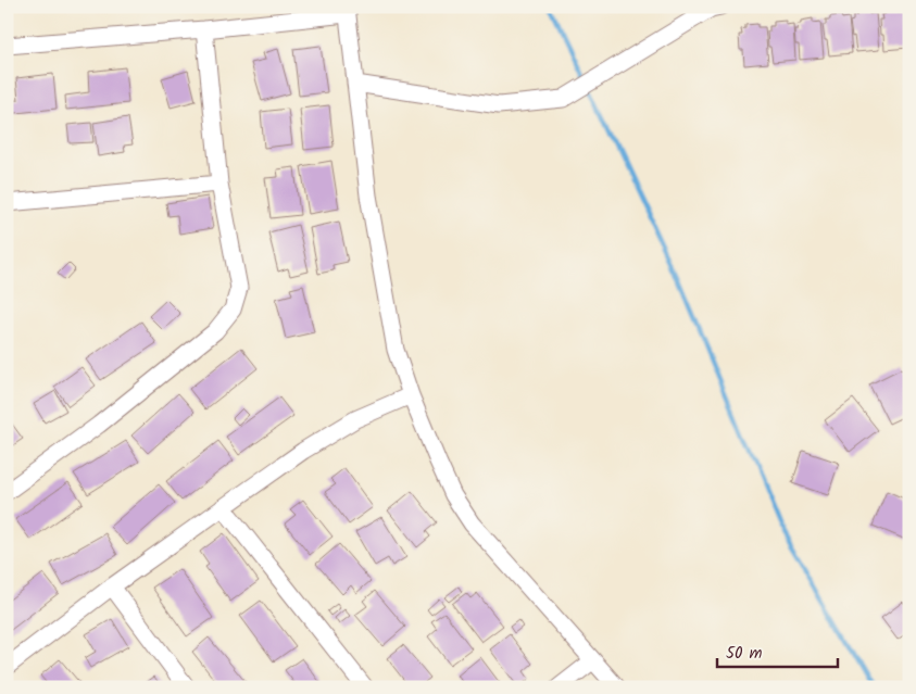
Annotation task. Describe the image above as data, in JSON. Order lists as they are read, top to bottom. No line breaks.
{"scale_bar":"50 m"}
